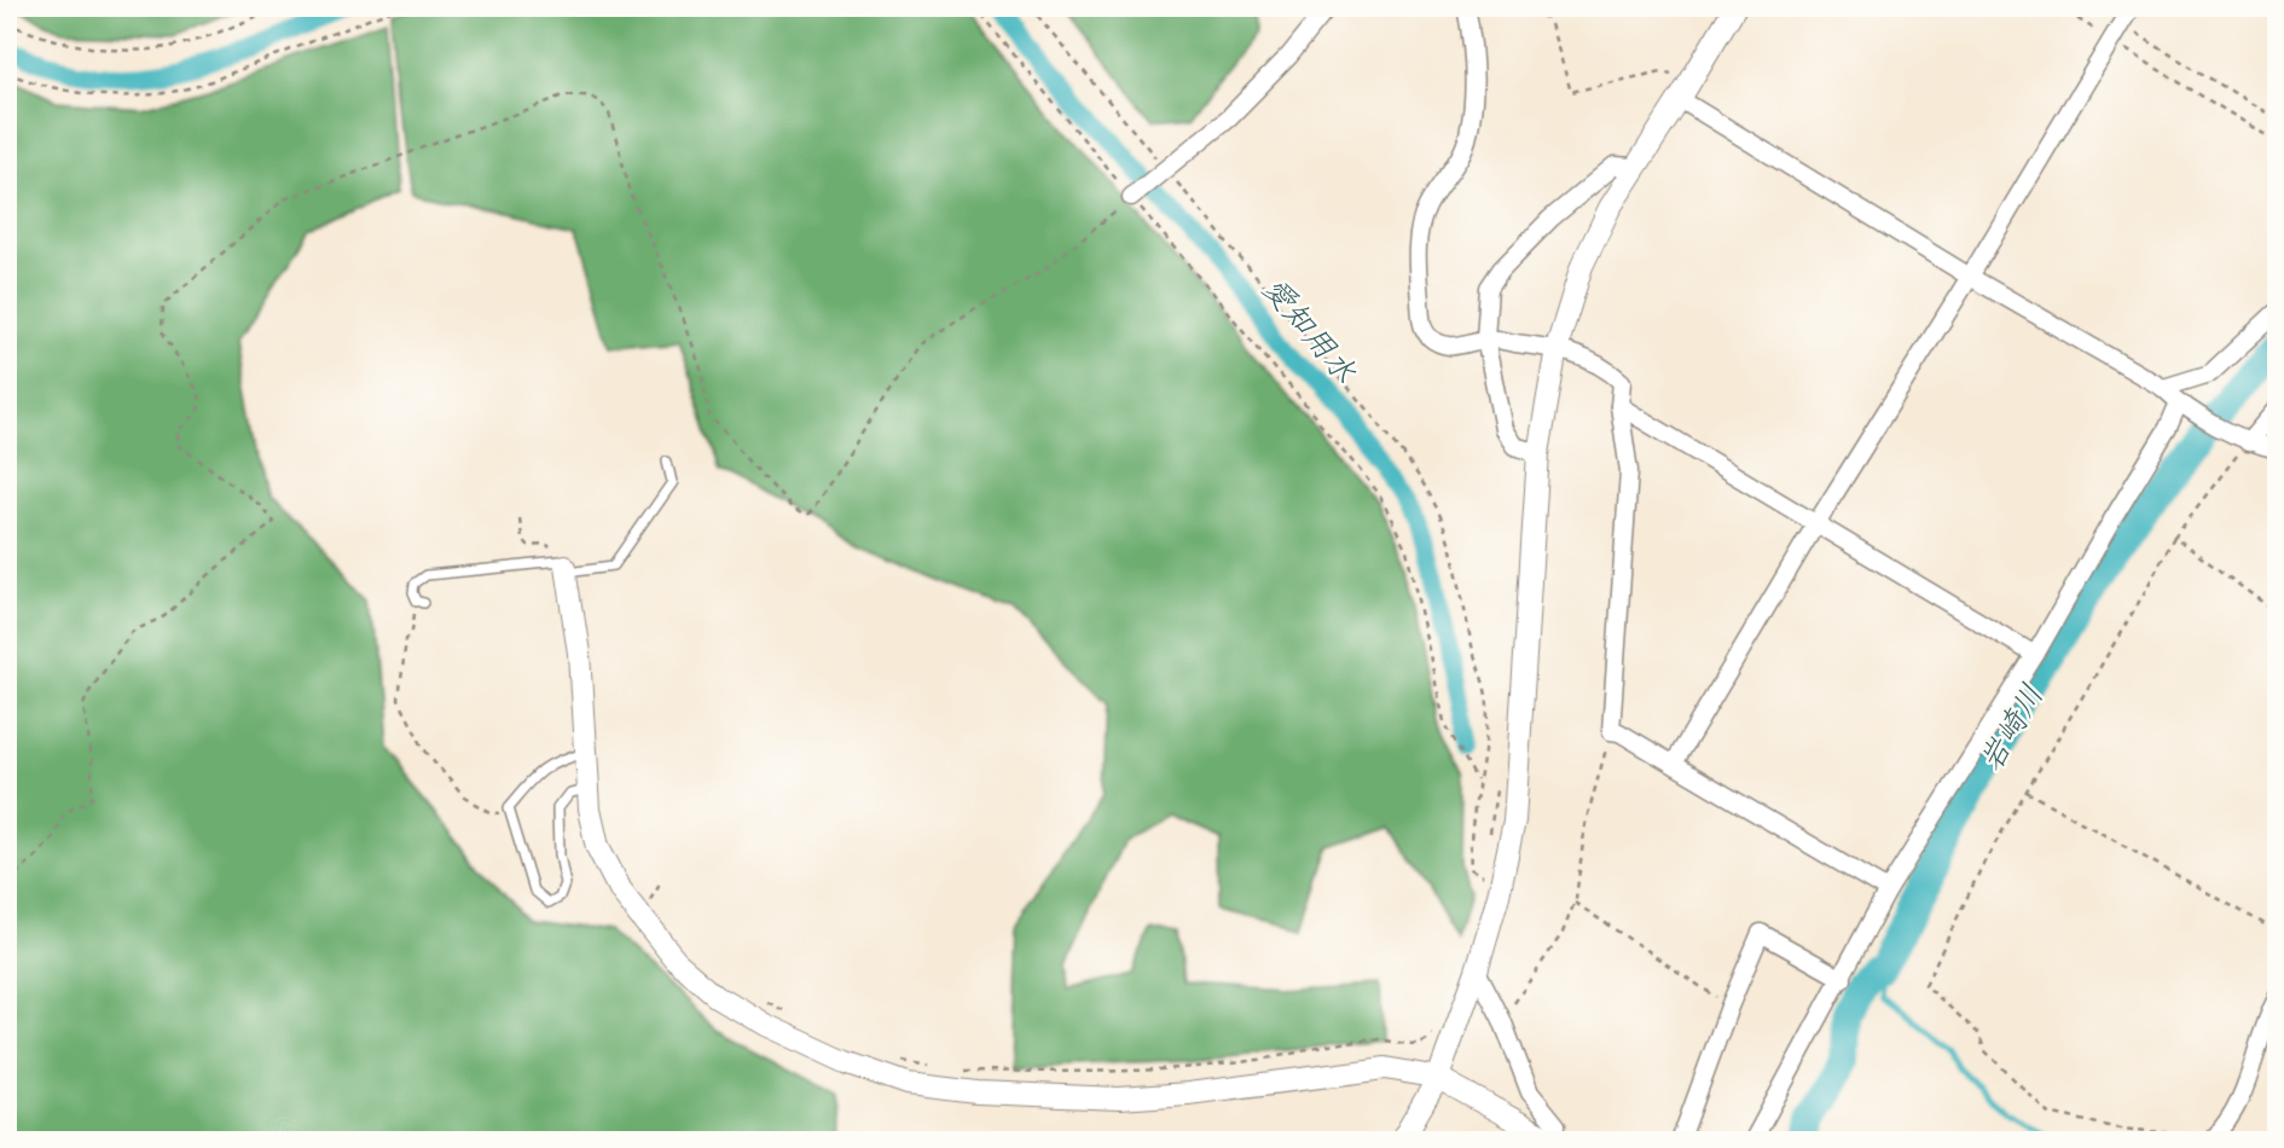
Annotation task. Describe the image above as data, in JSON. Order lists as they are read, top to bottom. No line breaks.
{"water":["愛知用水","岩崎川"]}
